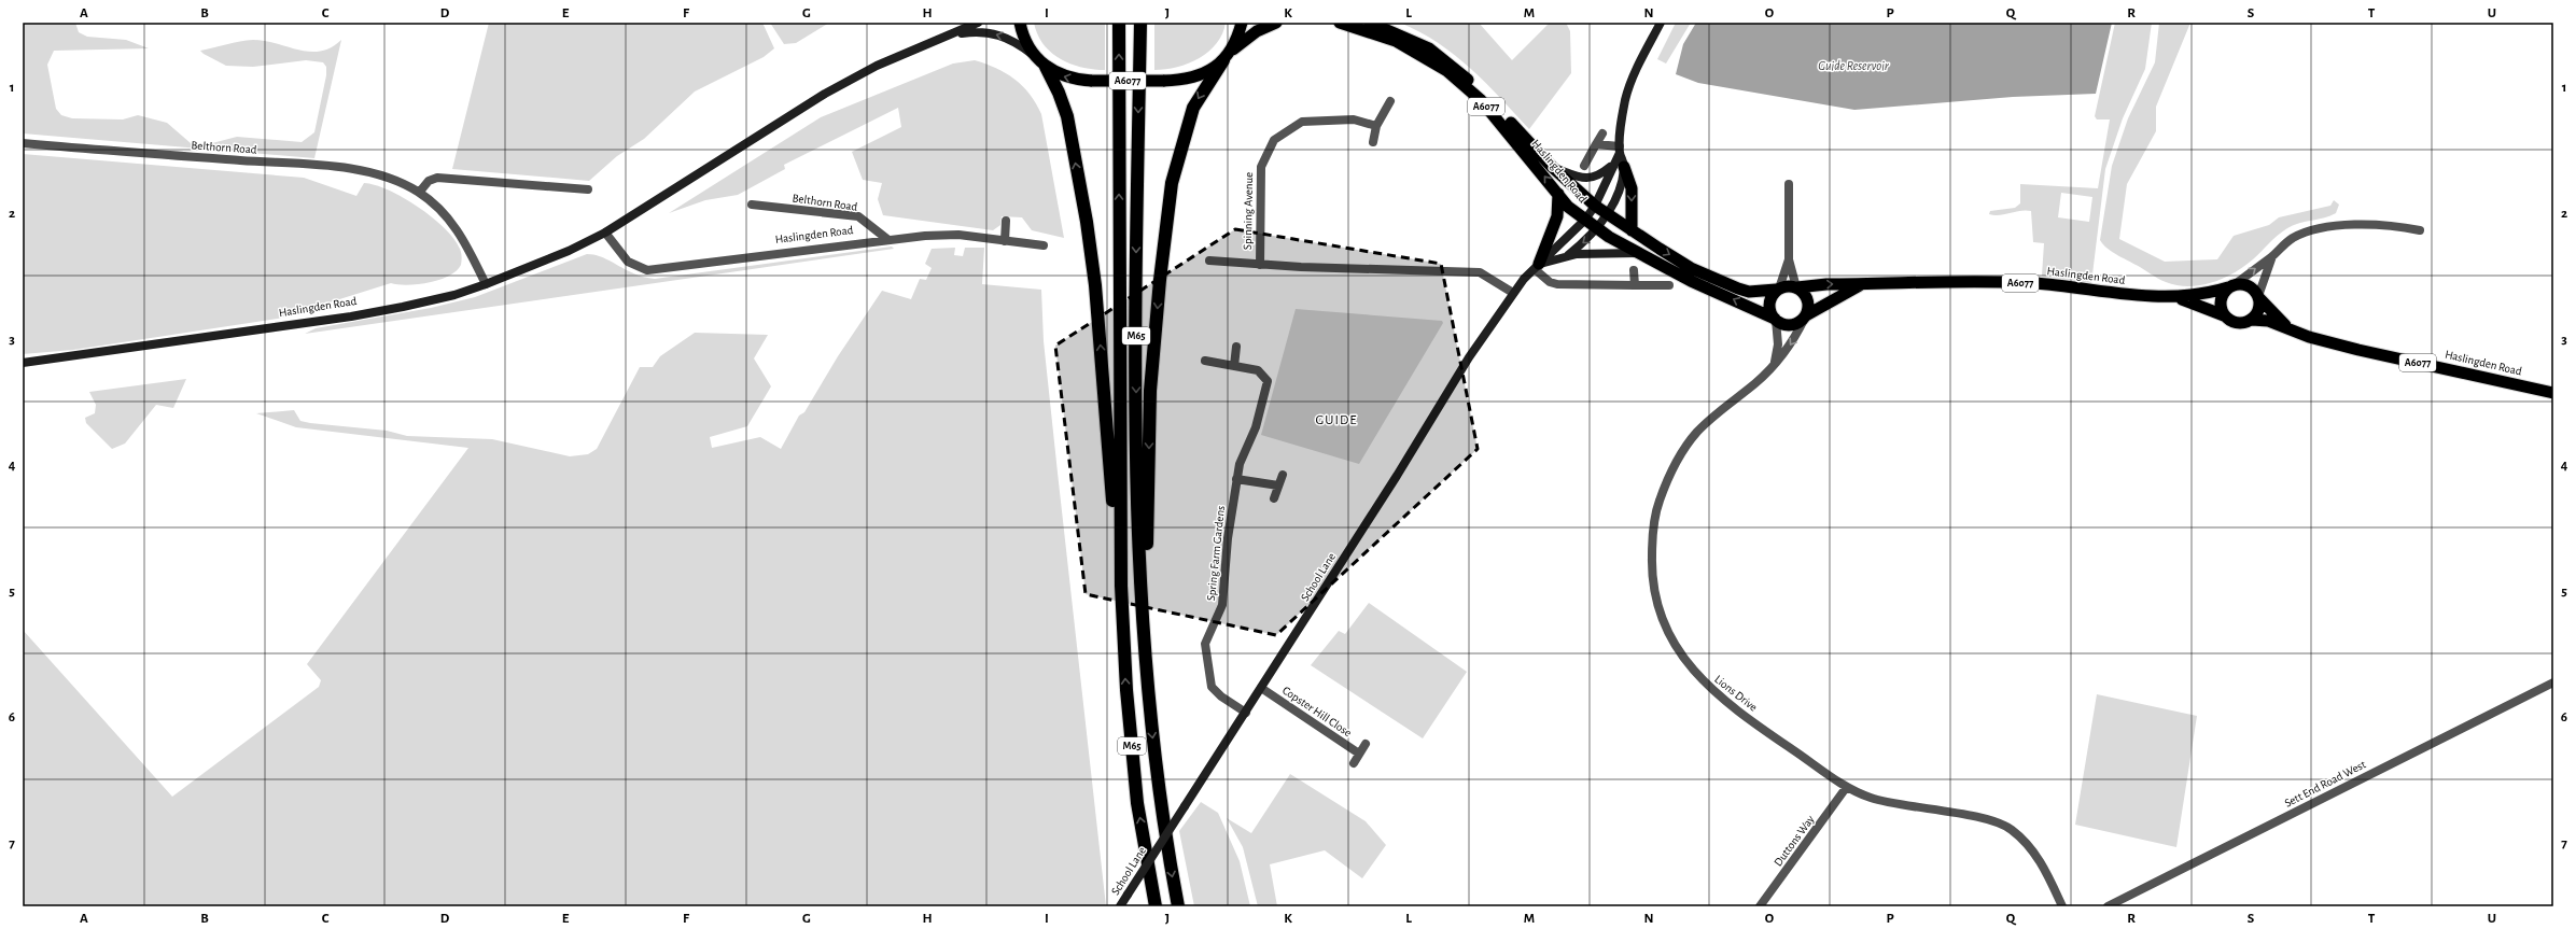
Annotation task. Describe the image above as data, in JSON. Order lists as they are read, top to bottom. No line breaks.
{"streets":{"highway":["A6077","Haslingden Road","M65"],"main road":["School Lane"],"street":["Belthorn Road","Spinning Avenue","Spring Farm Gardens","Lions Drive","Copster Hill Close","Sett End Road West","Duttons Way"]},"crossings":[["A6077","Haslingden Road"],["A6077","Lions Drive"],["Belthorn Road","Haslingden Road"],["Haslingden Road","School Lane"],["Haslingden Road","Lions Drive"],["Spring Farm Gardens","School Lane"],["School Lane","Copster Hill Close"],["Lions Drive","Duttons Way"]],"districts":["GUIDE"],"water":["Guide Reservoir"],"grid":{"columns":["A","B","C","D","E","F","G","H","I","J","K","L","M","N","O","P","Q","R","S","T","U"],"rows":["1","2","3","4","5","6","7"]}}
